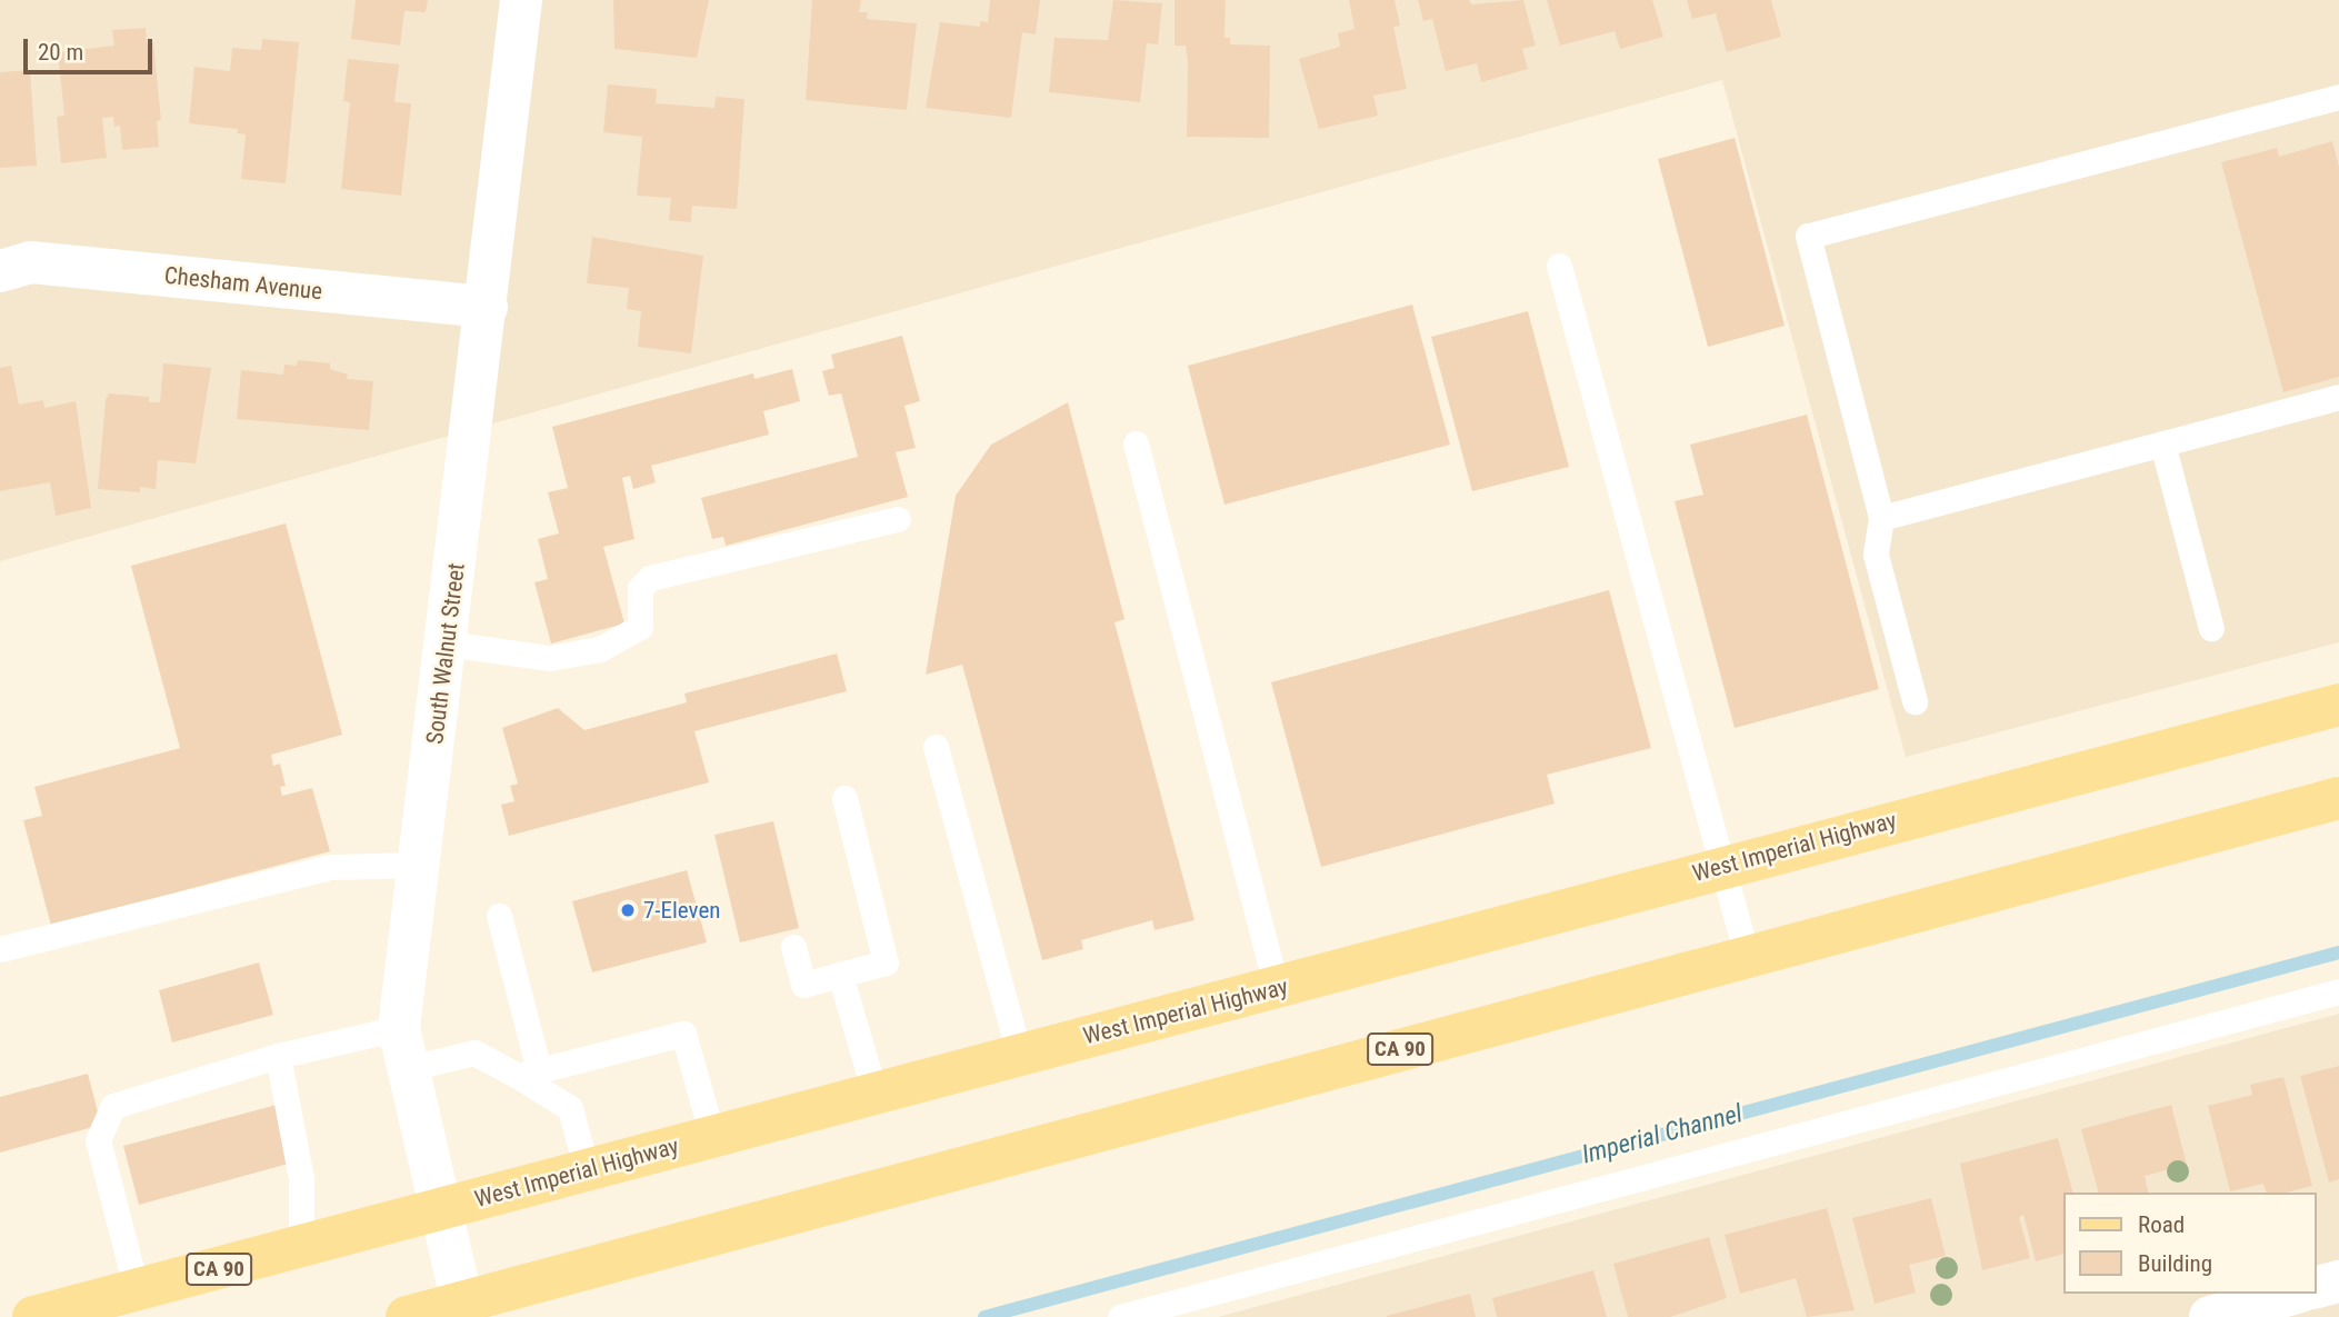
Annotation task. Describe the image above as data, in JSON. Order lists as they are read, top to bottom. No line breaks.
{"streets":{"main road":["West Imperial Highway","CA 90"],"street":["Chesham Avenue","South Walnut Street"]},"crossings":[["Chesham Avenue","South Walnut Street"],["South Walnut Street","West Imperial Highway"],["South Walnut Street","CA 90"]],"water":["Imperial Channel"],"places":["7-Eleven"],"legend":["Road","Building"],"scale_bar":"20 m"}
